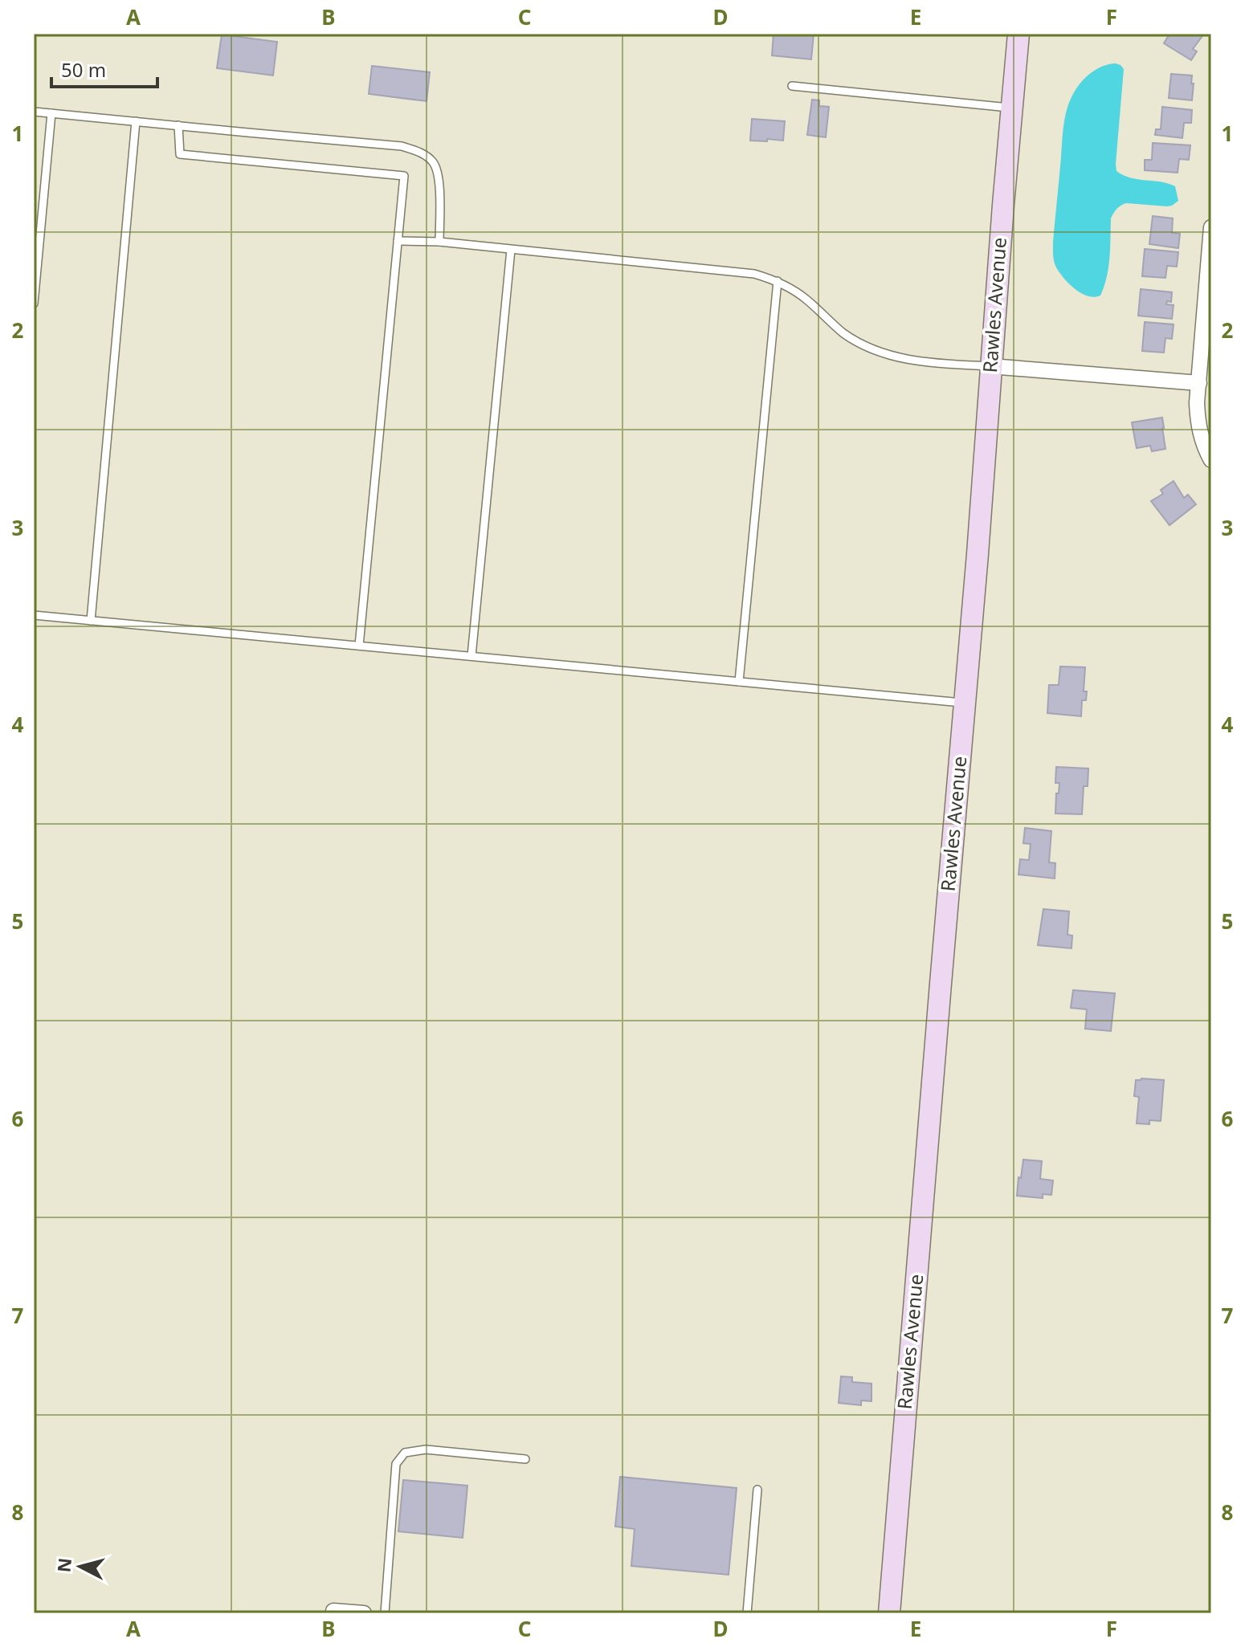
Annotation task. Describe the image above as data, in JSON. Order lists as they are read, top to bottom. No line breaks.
{"streets":{"street":["Rawles Avenue"]},"scale_bar":"50 m","north":"left","grid":{"columns":["A","B","C","D","E","F"],"rows":["1","2","3","4","5","6","7","8"]}}
